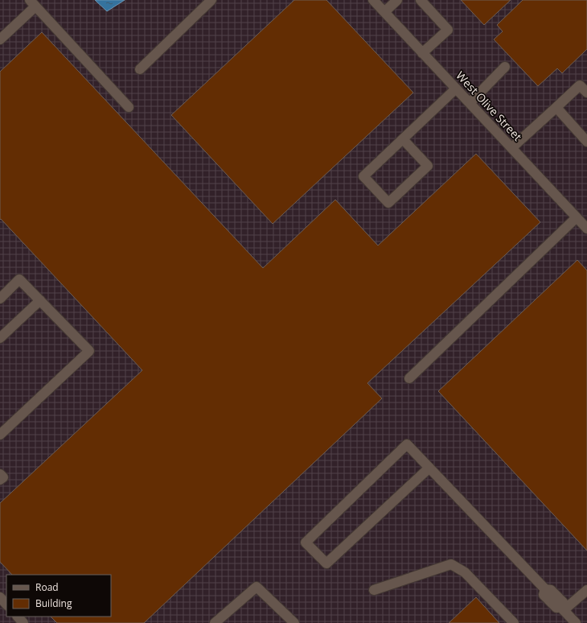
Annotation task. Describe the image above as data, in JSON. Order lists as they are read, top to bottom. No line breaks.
{"streets":{"street":["West Olive Street"]},"legend":["Road","Building"]}
